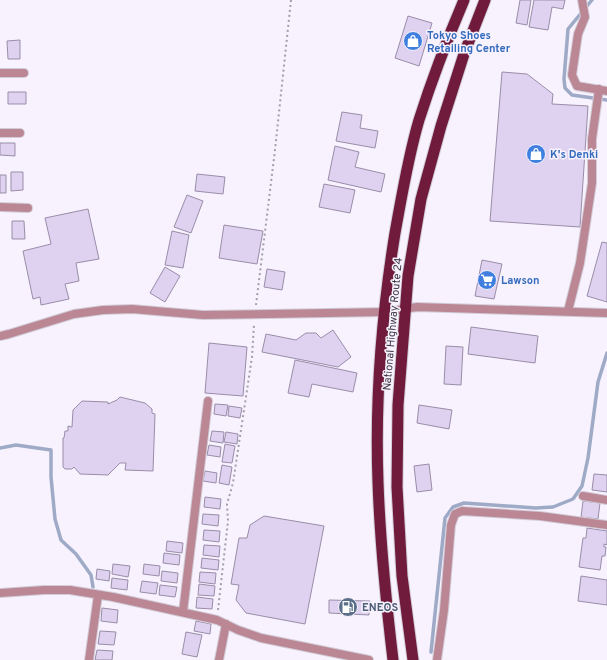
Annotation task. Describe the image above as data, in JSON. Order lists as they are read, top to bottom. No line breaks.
{"streets":{"highway":["National Highway Route 24"]},"places":{"shop":["Tokyo Shoes Retailing Center","K's Denki"],"supermarket":["Lawson"],"fuel station":["ENEOS"]}}
